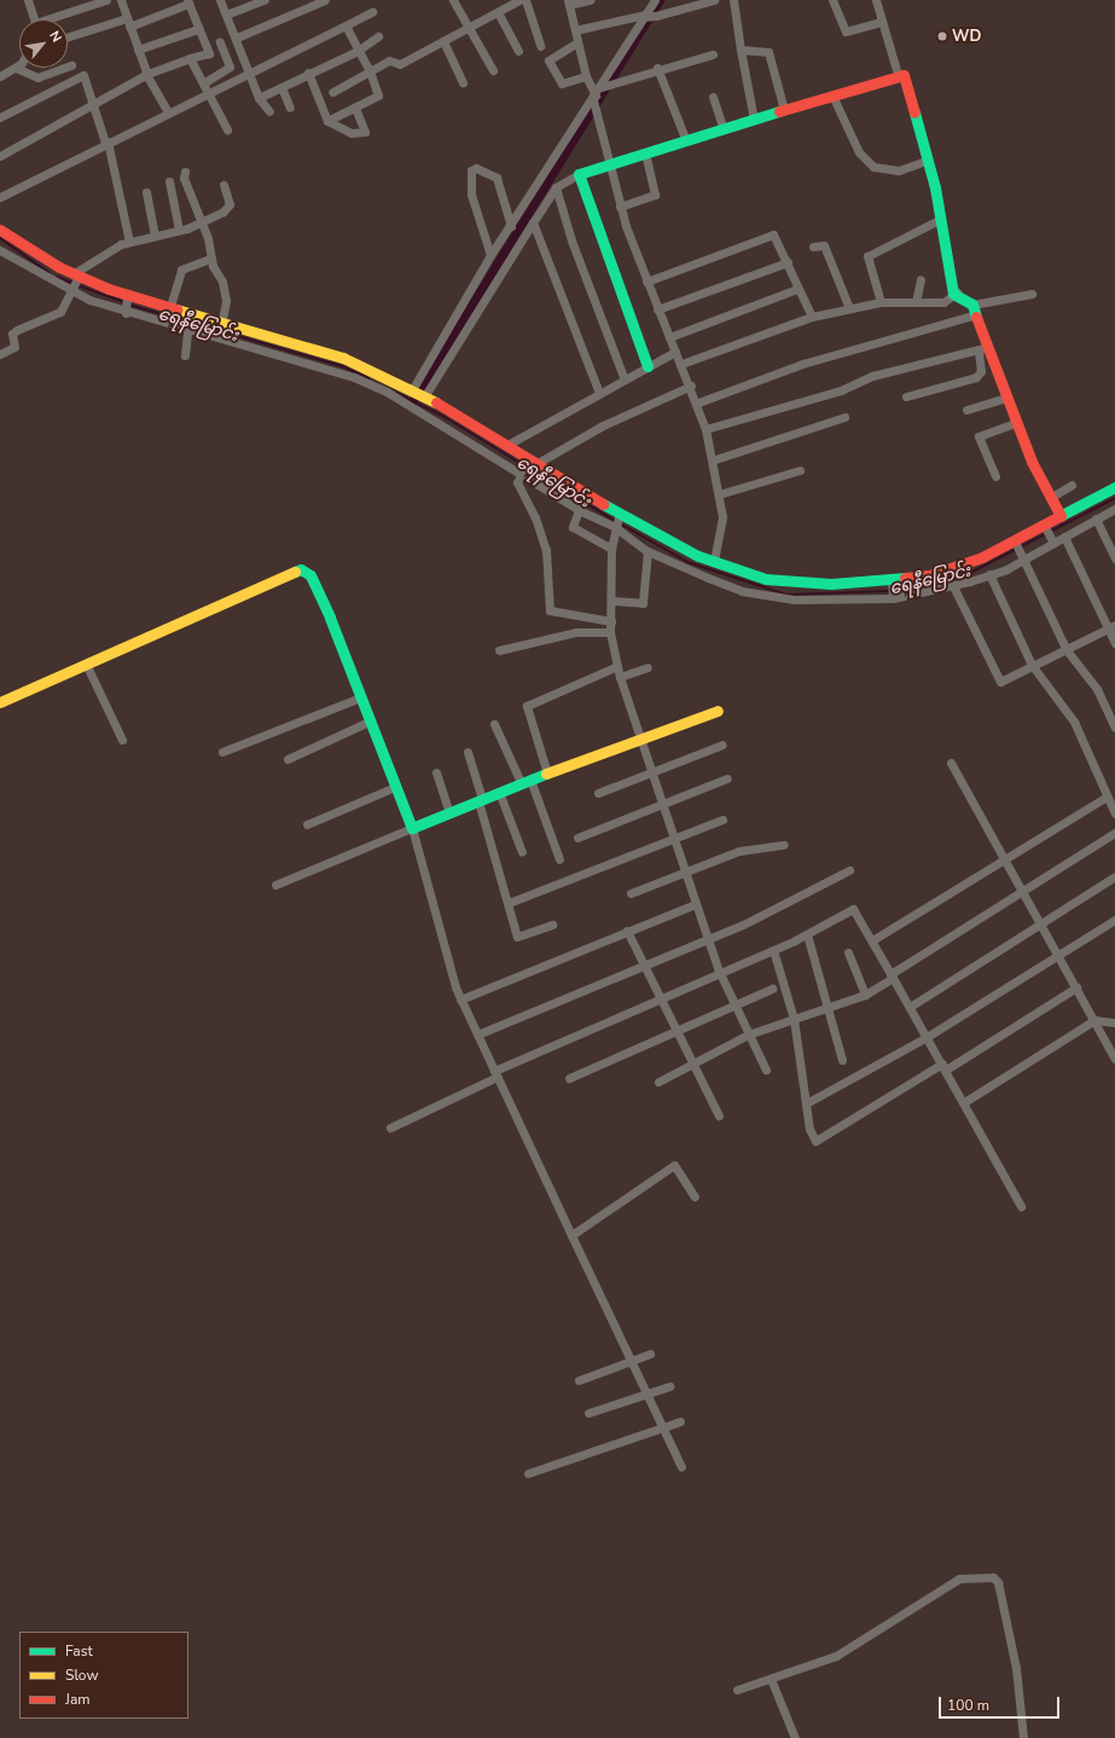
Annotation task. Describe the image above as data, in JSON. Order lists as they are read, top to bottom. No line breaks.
{"water":["ရေနီမြောင်း"],"places":["WD"],"legend":["Fast","Slow","Jam"],"scale_bar":"100 m","north":"top right"}
